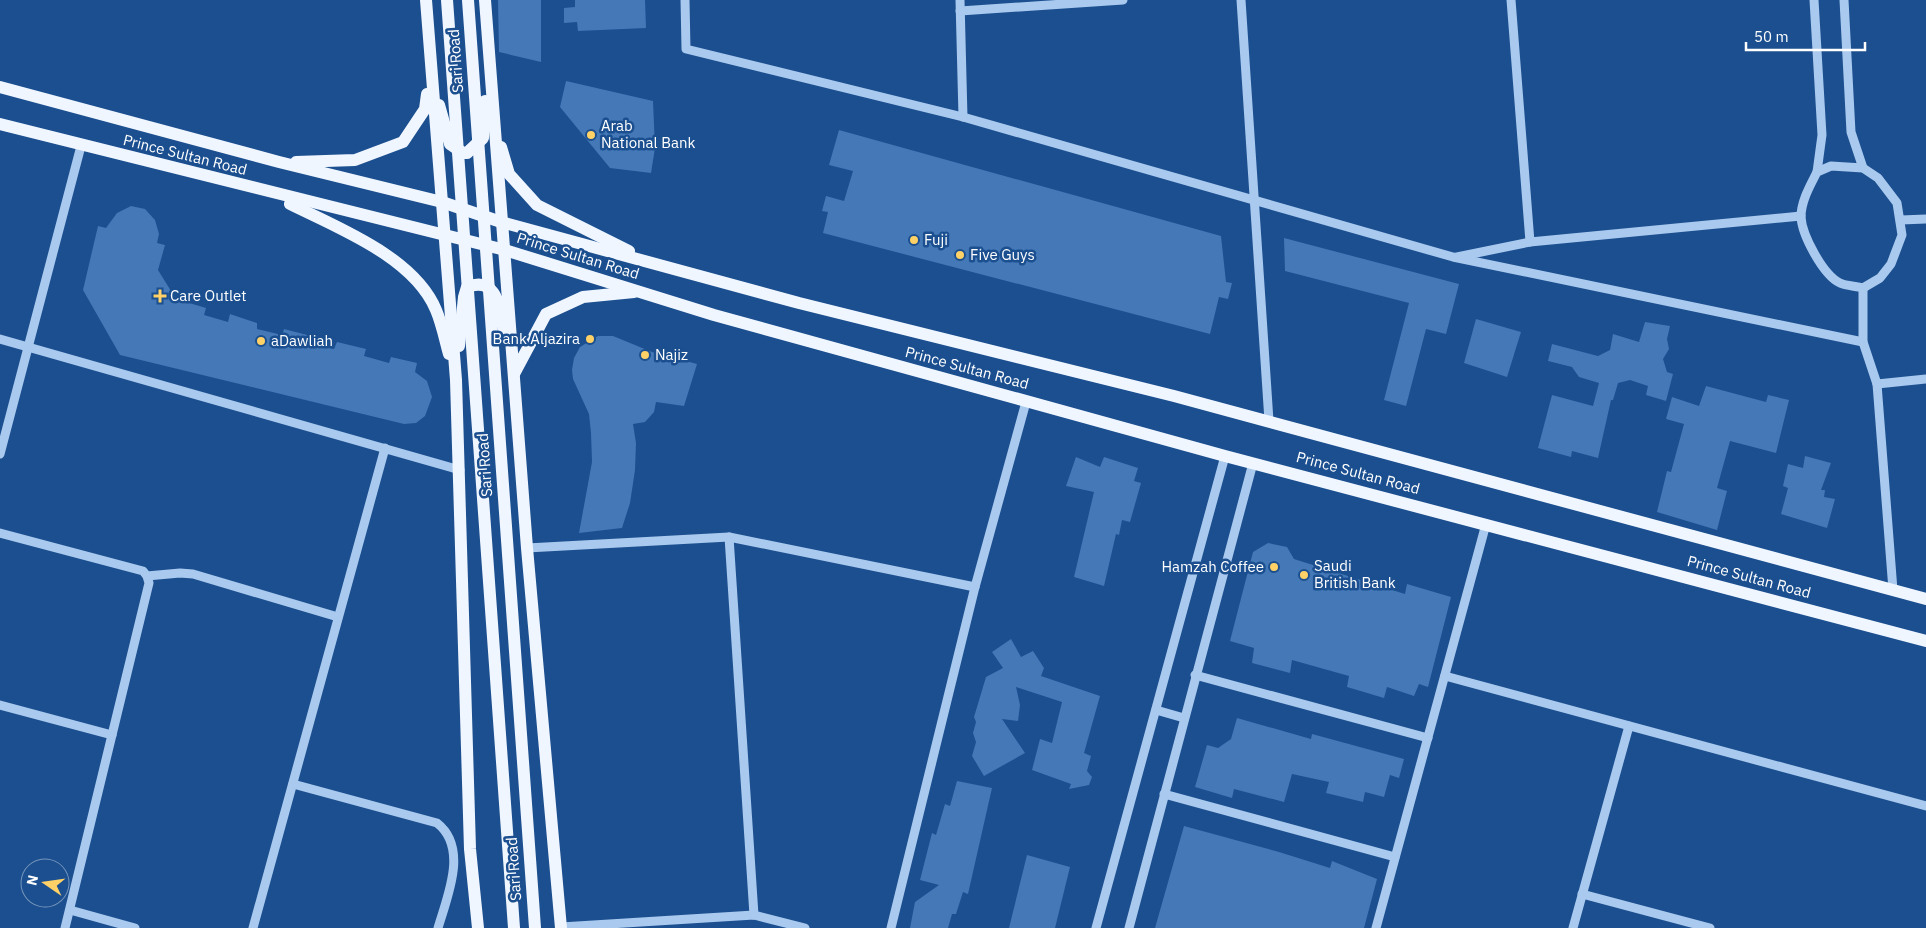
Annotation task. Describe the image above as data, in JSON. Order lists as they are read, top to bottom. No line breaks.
{"streets":{"main road":["Sari Road","Prince Sultan Road"]},"places":{"other":["Arab National Bank","Fuji","Five Guys","Bank Aljazira","aDawliah","Najiz","Hamzah Coffee","Saudi British Bank"],"health":["Care Outlet"]},"scale_bar":"50 m","north":"left"}
